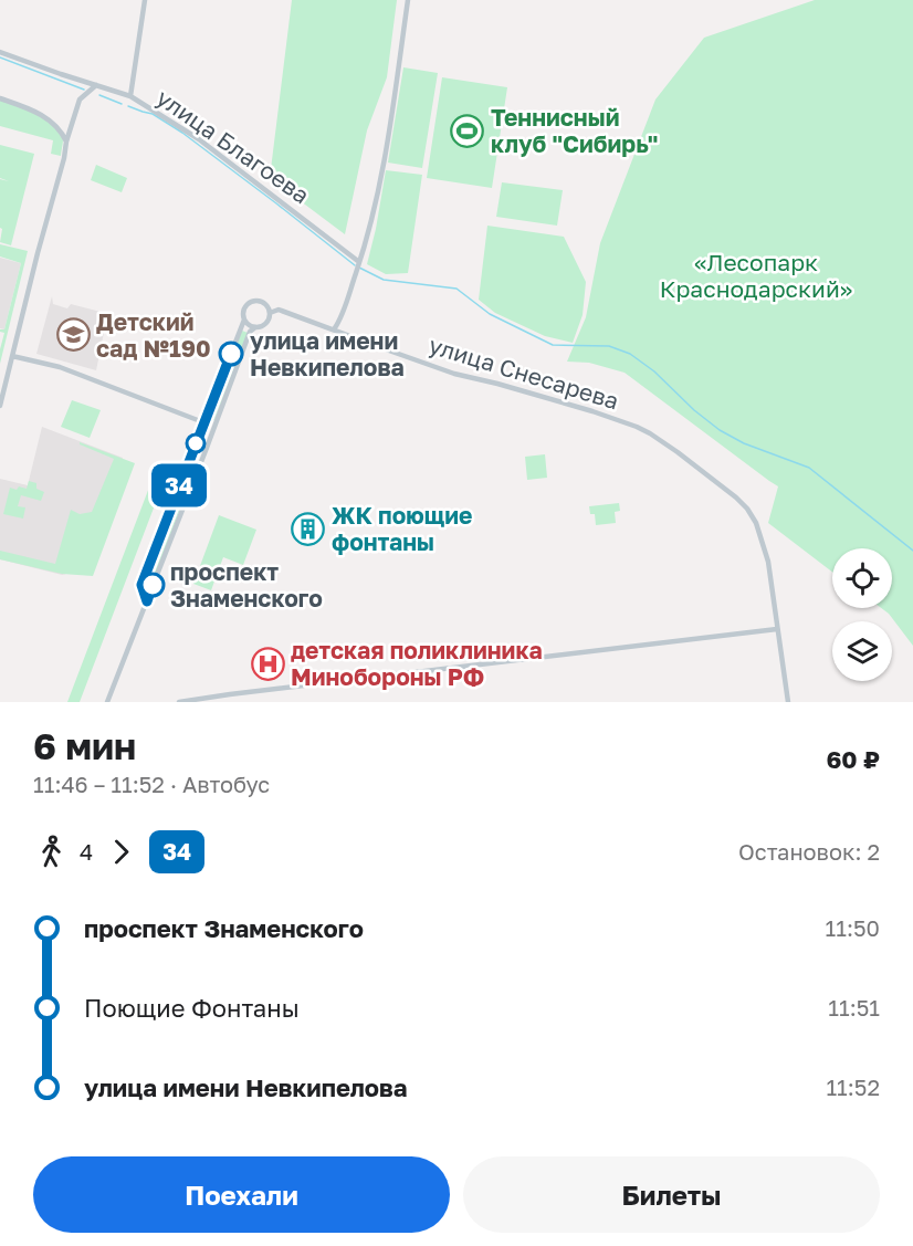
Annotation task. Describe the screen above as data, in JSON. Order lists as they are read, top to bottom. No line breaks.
{"streets":{"street":["улица Благоева","улица Снесарева"]},"parks":["«Лесопарк Краснодарский»"],"places":{"sports":["Теннисный клуб \"Сибирь\""],"school or university":["Детский сад №190"],"other":["улица имени Невкипелова","проспект Знаменского"],"building":["ЖК поющие фонтаны"],"hospital":["детская поликлиника Минобороны РФ"]},"lines":["bus line 34"],"page":{"on_map":"34","heading":["6 мин","11:46 – 11:52 · Автобус","60 ₽"],"legs":["4","34","Остановок: 2"],"list":[{"name":"проспект Знаменского","value":"11:50"},{"name":"Поющие Фонтаны","value":"11:51"},{"name":"улица имени Невкипелова","value":"11:52"}],"buttons":["Поехали","Билеты"]}}
